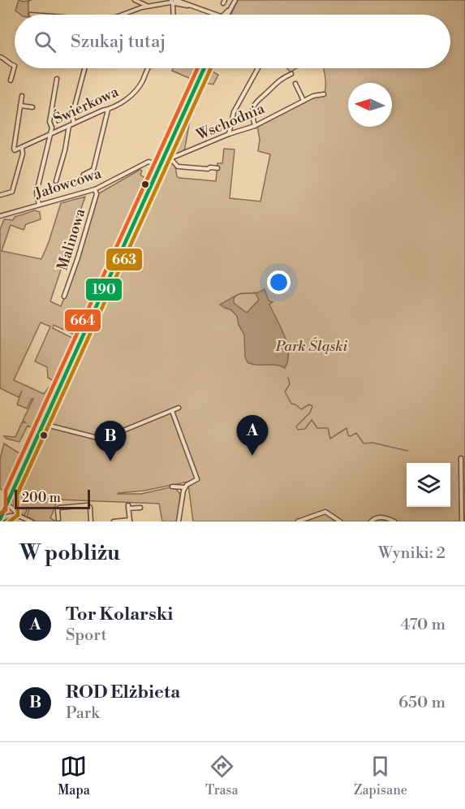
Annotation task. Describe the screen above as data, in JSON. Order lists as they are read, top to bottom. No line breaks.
{"streets":{"street":["Świerkowa","Wschodnia","Jałowcowa","Malinowa"]},"crossings":[["Świerkowa","Jałowcowa"],["Jałowcowa","Malinowa"]],"parks":["Park Śląski"],"lines":["transit line 190","transit line 663","transit line 664"],"scale_bar":"200 m","north":"left","page":{"search":"Szukaj tutaj","pins":["A","B"],"scale":"200 m","heading":["W pobliżu","Wyniki: 2"],"list":[{"mark":"A","name":"Tor Kolarski","note":"Sport","value":"470 m"},{"mark":"B","name":"ROD Elżbieta","note":"Park","value":"650 m"}],"nav":["Mapa","Trasa","Zapisane"]}}
